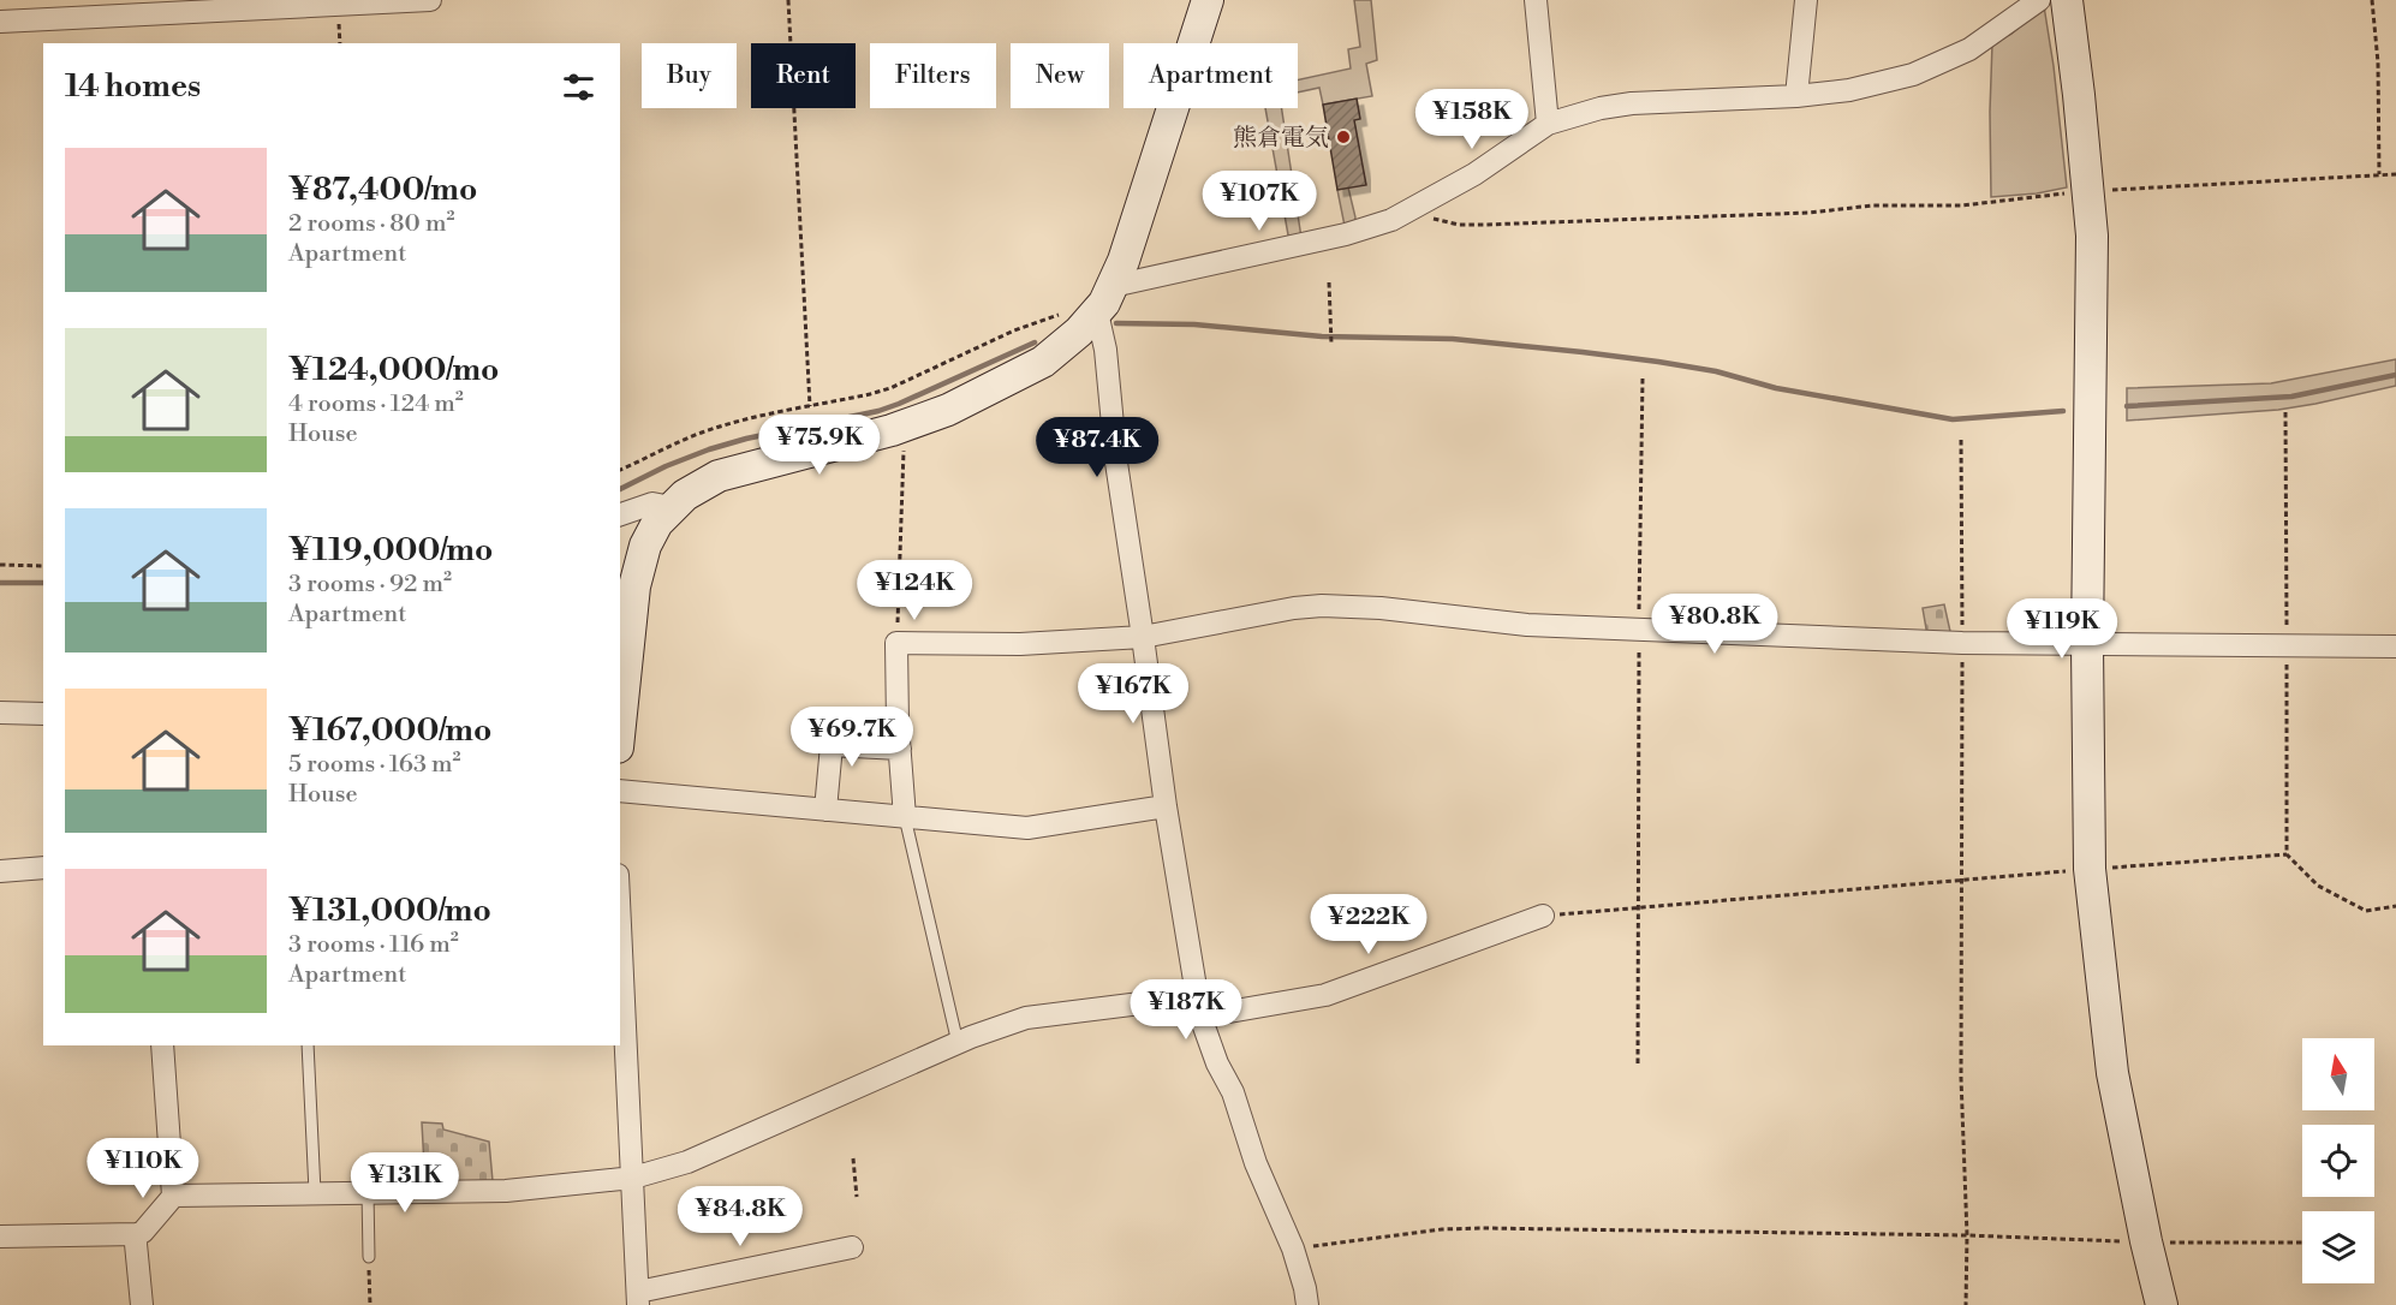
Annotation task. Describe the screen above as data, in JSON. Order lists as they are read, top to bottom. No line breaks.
{"places":["熊倉電気"],"north":"top","page":{"chip":["Buy","Rent","Filters","New","Apartment"],"heading":"14 homes","price":["¥158K","¥107K","¥75.9K","¥87.4K","¥124K","¥80.8K","¥119K","¥167K","¥69.7K","¥222K","¥187K","¥110K","¥131K","¥84.8K"],"list":[{"name":"¥87,400/mo","note":"2 rooms · 80 m² · Apartment"},{"name":"¥124,000/mo","note":"4 rooms · 124 m² · House"},{"name":"¥119,000/mo","note":"3 rooms · 92 m² · Apartment"},{"name":"¥167,000/mo","note":"5 rooms · 163 m² · House"},{"name":"¥131,000/mo","note":"3 rooms · 116 m² · Apartment"}]}}
